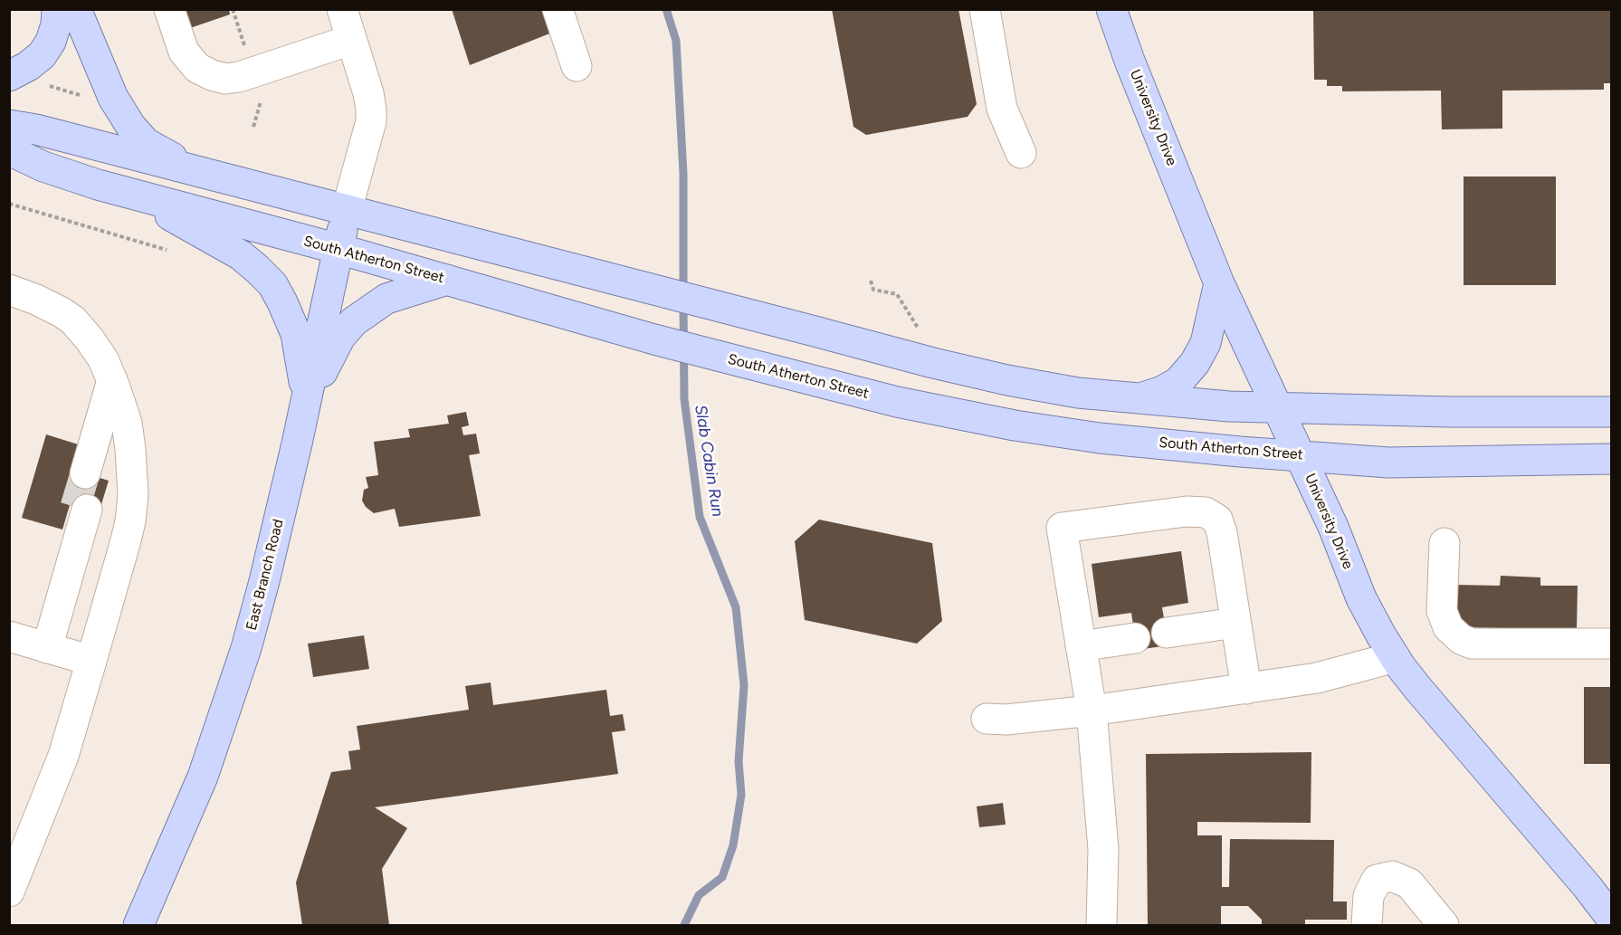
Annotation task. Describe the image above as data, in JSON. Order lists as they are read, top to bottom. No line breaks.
{"streets":{"main road":["University Drive","South Atherton Street","East Branch Road"]},"crossings":[["University Drive","South Atherton Street"],["South Atherton Street","East Branch Road"]],"water":["Slab Cabin Run"]}
